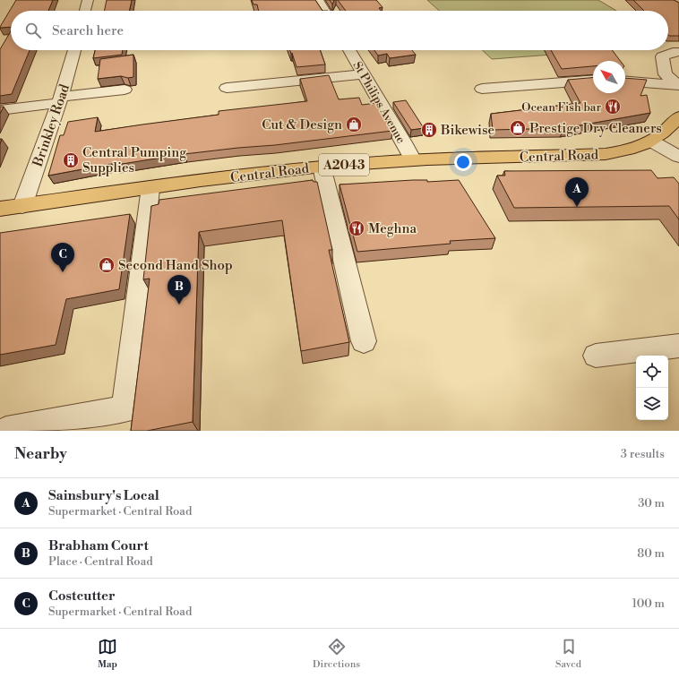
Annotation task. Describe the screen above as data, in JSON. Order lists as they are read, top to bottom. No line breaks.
{"streets":{"main road":["Central Road","A2043"],"street":["St Philips Avenue","Brinkley Road"]},"crossings":[["St Philips Avenue","Central Road"],["Brinkley Road","Central Road"]],"places":{"restaurant":["Ocean Fish bar","Meghna"],"shop":["Cut & Design","Prestige Dry Cleaners","Second Hand Shop"],"building":["Bikewise","Central Pumping Supplies"]},"north":"top left","page":{"search":"Search here","pins":["A","C","B"],"heading":["Nearby","3 results"],"list":[{"mark":"A","name":"Sainsbury's Local","note":"Supermarket · Central Road","value":"30 m"},{"mark":"B","name":"Brabham Court","note":"Place · Central Road","value":"80 m"},{"mark":"C","name":"Costcutter","note":"Supermarket · Central Road","value":"100 m"}],"nav":["Map","Directions","Saved"]}}
